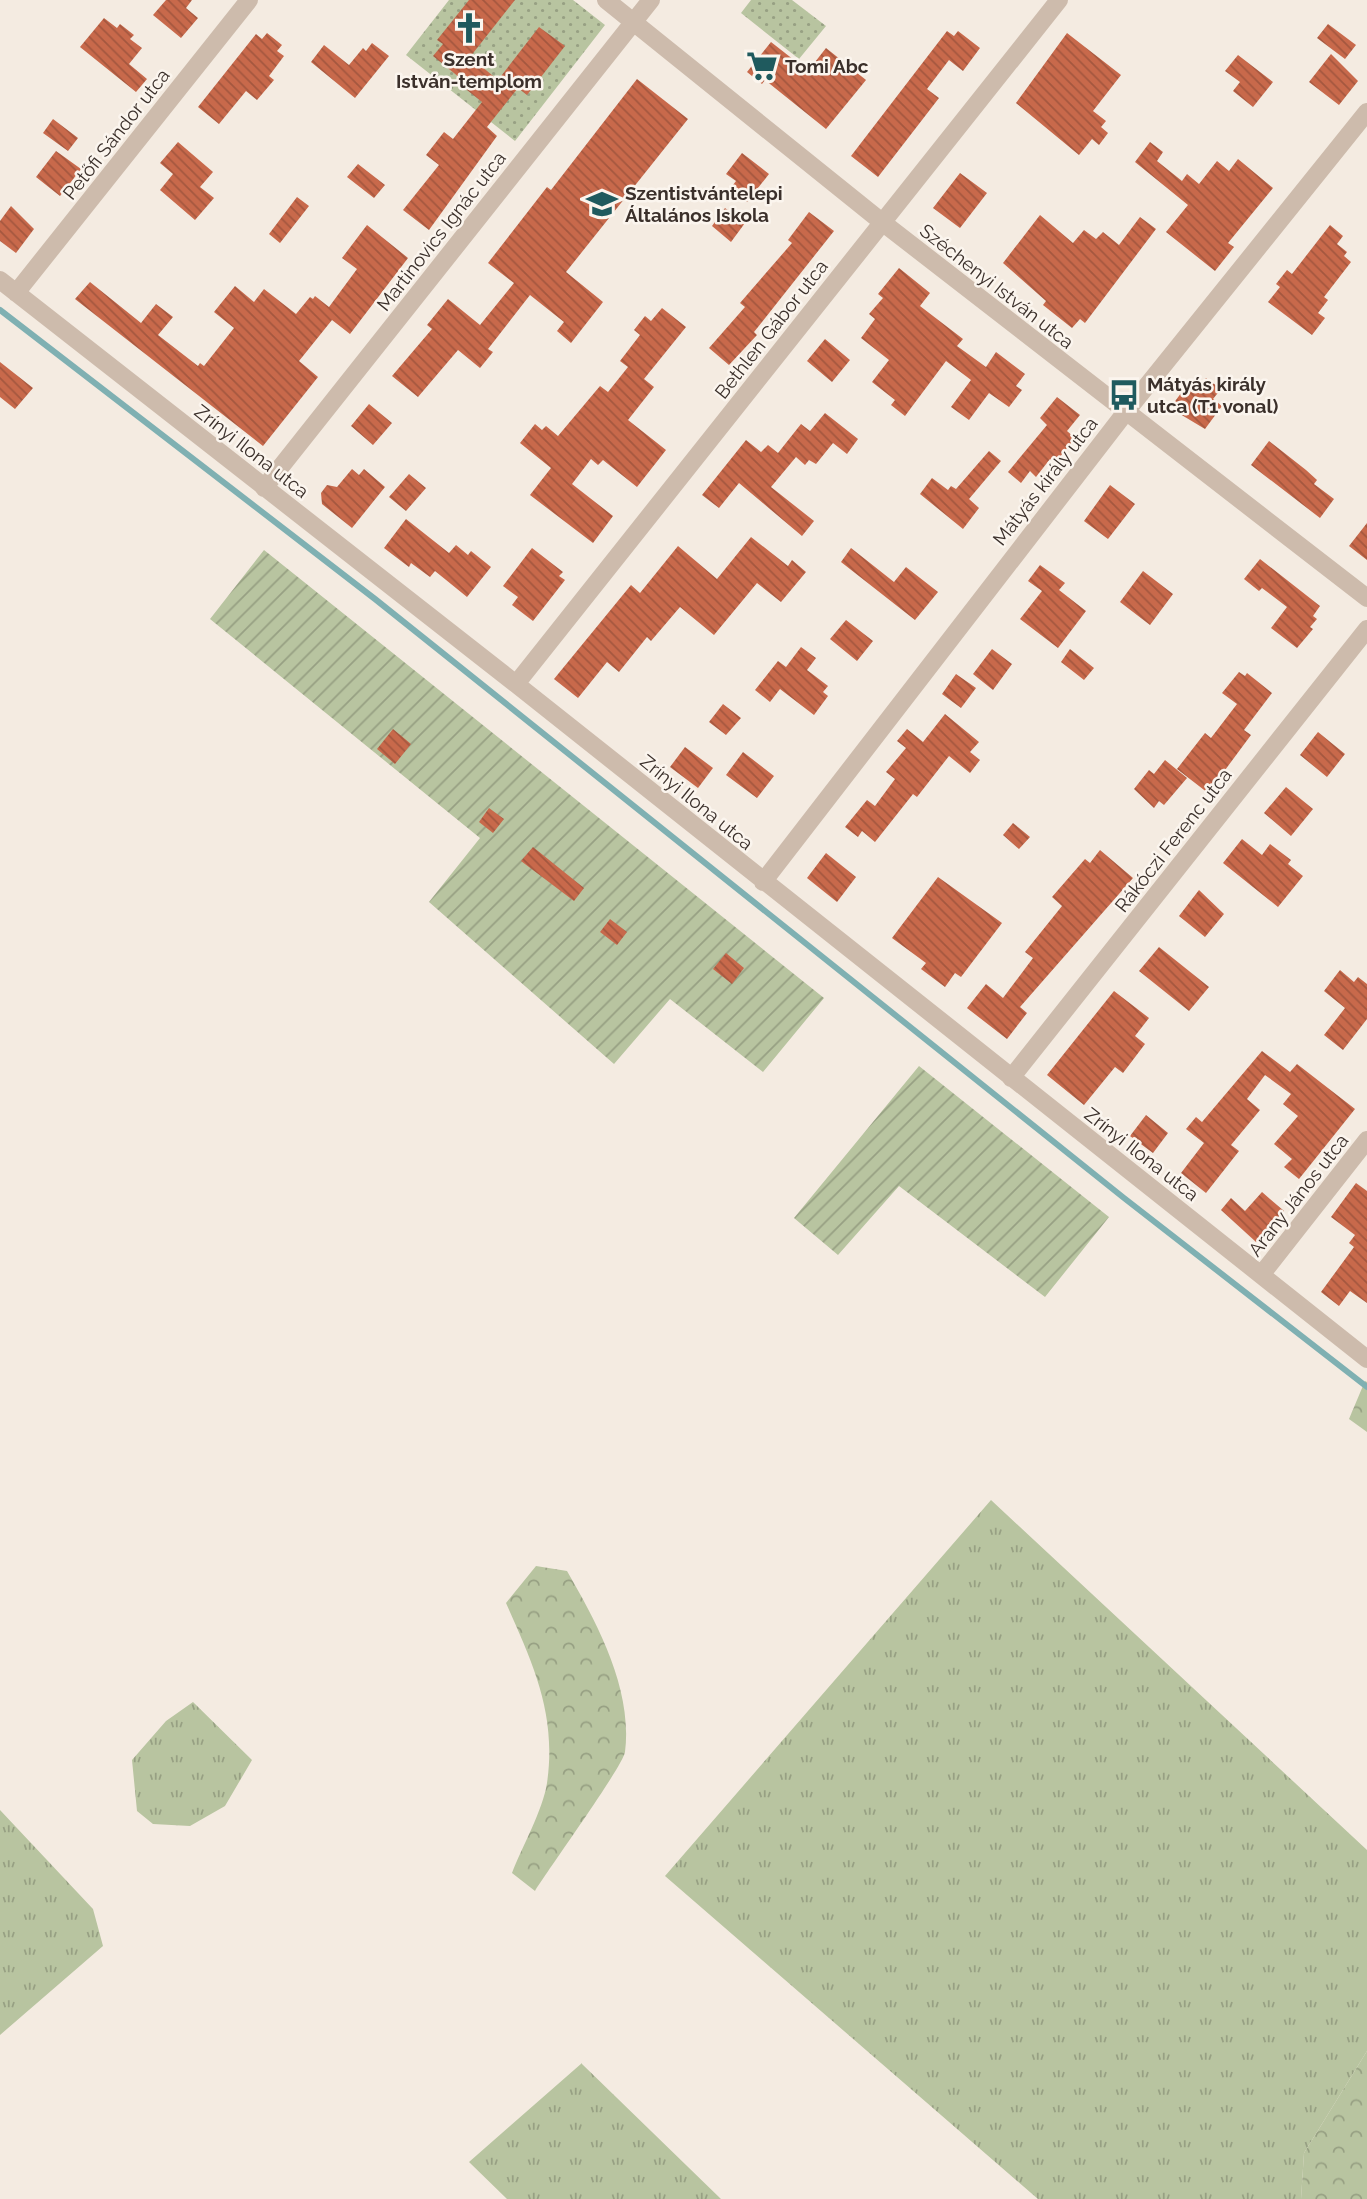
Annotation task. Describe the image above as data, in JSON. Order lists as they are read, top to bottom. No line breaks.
{"streets":{"street":["Petőfi Sándor utca","Martinovics Ignác utca","Széchenyi István utca","Bethlen Gábor utca","Zrínyi Ilona utca","Mátyás király utca","Rákóczi Ferenc utca","Arany János utca"]},"crossings":[["Petőfi Sándor utca","Zrínyi Ilona utca"],["Martinovics Ignác utca","Széchenyi István utca"],["Martinovics Ignác utca","Zrínyi Ilona utca"],["Széchenyi István utca","Bethlen Gábor utca"],["Széchenyi István utca","Mátyás király utca"],["Bethlen Gábor utca","Zrínyi Ilona utca"],["Zrínyi Ilona utca","Mátyás király utca"],["Zrínyi Ilona utca","Rákóczi Ferenc utca"],["Zrínyi Ilona utca","Arany János utca"]],"places":{"church":["Szent István-templom"],"supermarket":["Tomi Abc"],"school or university":["Szentistvántelepi Általános Iskola"],"bus stop":["Mátyás király utca (T1 vonal)"]}}
